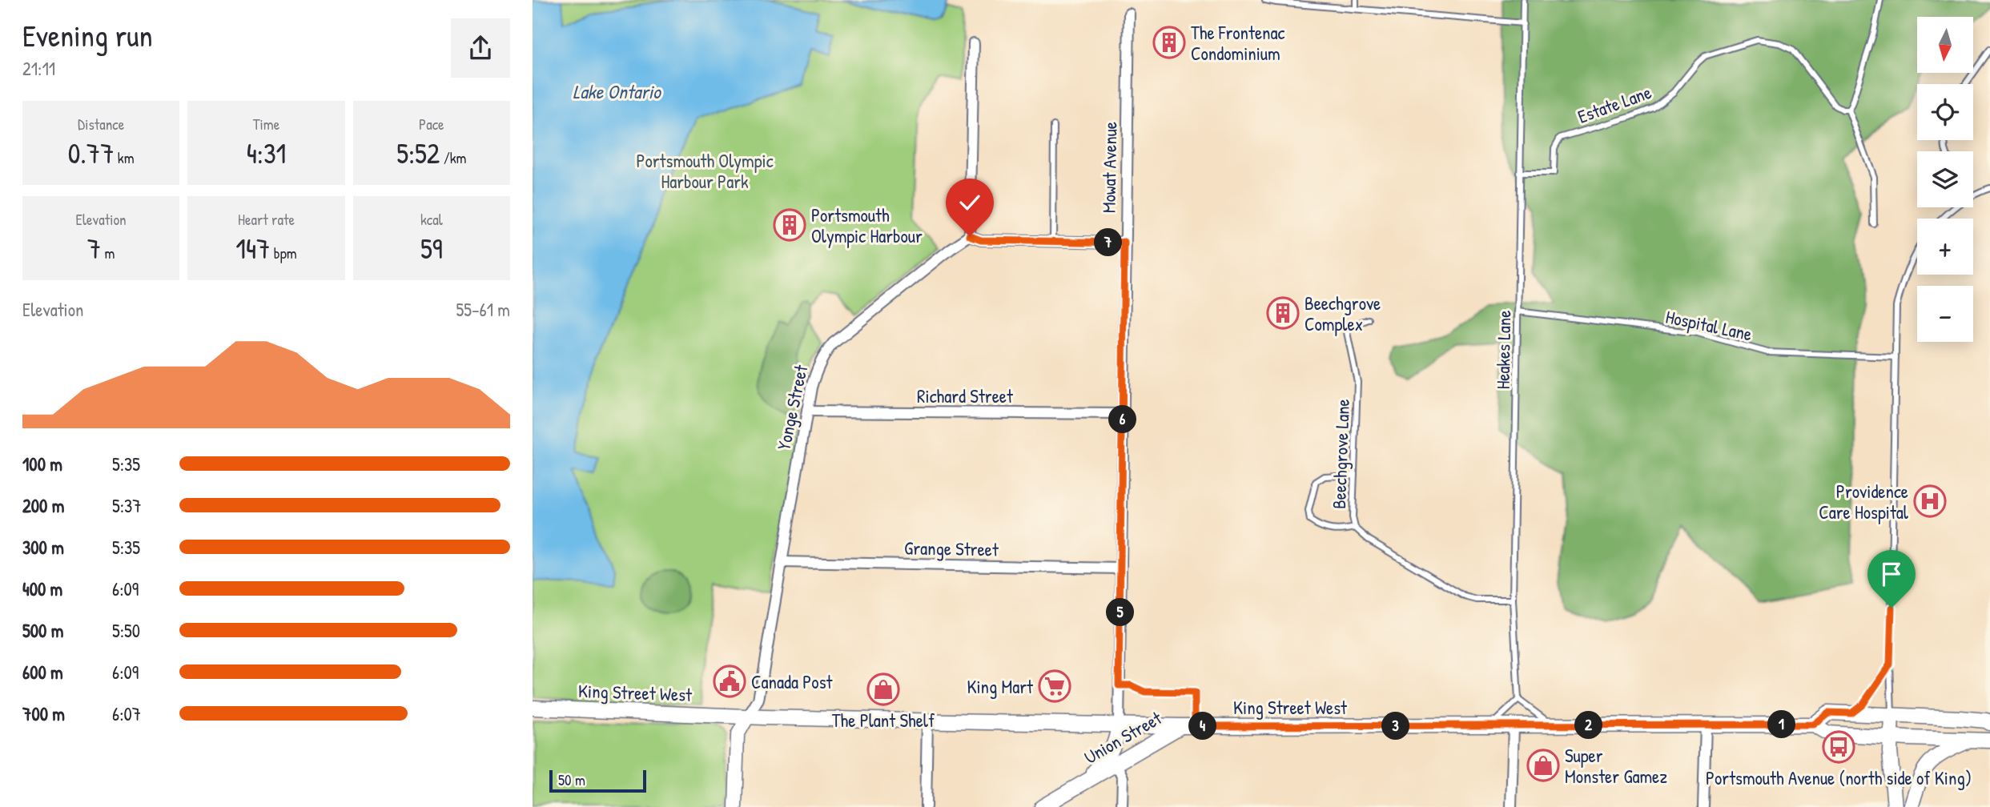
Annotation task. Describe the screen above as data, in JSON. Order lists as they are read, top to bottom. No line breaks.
{"streets":{"main road":["King Street West","Union Street"],"street":["Mowat Avenue","Richard Street","Yonge Street","Grange Street"],"lane":["Estate Lane","Hospital Lane","Heakes Lane","Beechgrove Lane"]},"crossings":[["Estate Lane","Heakes Lane"],["Mowat Avenue","Richard Street"],["Mowat Avenue","Grange Street"],["Mowat Avenue","King Street West"],["Mowat Avenue","Union Street"],["Hospital Lane","Heakes Lane"],["Heakes Lane","Beechgrove Lane"],["Richard Street","Yonge Street"],["Yonge Street","Grange Street"],["Yonge Street","King Street West"],["King Street West","Union Street"]],"water":["Lake Ontario"],"parks":["Portsmouth Olympic Harbour Park"],"places":{"building":["The Frontenac Condominium","Portsmouth Olympic Harbour","Beechgrove Complex"],"hospital":["Providence Care Hospital"],"public building":["Canada Post"],"supermarket":["King Mart"],"shop":["The Plant Shelf","Super Monster Gamez"],"bus stop":["Portsmouth Avenue (north side of King)"]},"scale_bar":"50 m","north":"bottom","page":{"heading":["Evening run","21:11"],"map_buttons":["+","−"],"stats":[["Distance","0.77 km"],["Time","4:31"],["Pace","5:52 /km"],["Elevation","7 m"],["Heart rate","147 bpm"],["kcal","59"]],"pins":["7","6","5","1","2","3","4"],"chart":["Elevation","55–61 m"],"list":[{"name":"100 m","note":"5:35"},{"name":"200 m","note":"5:37"},{"name":"300 m","note":"5:35"},{"name":"400 m","note":"6:09"},{"name":"500 m","note":"5:50"},{"name":"600 m","note":"6:09"},{"name":"700 m","note":"6:07"}],"scale":"50 m"}}
